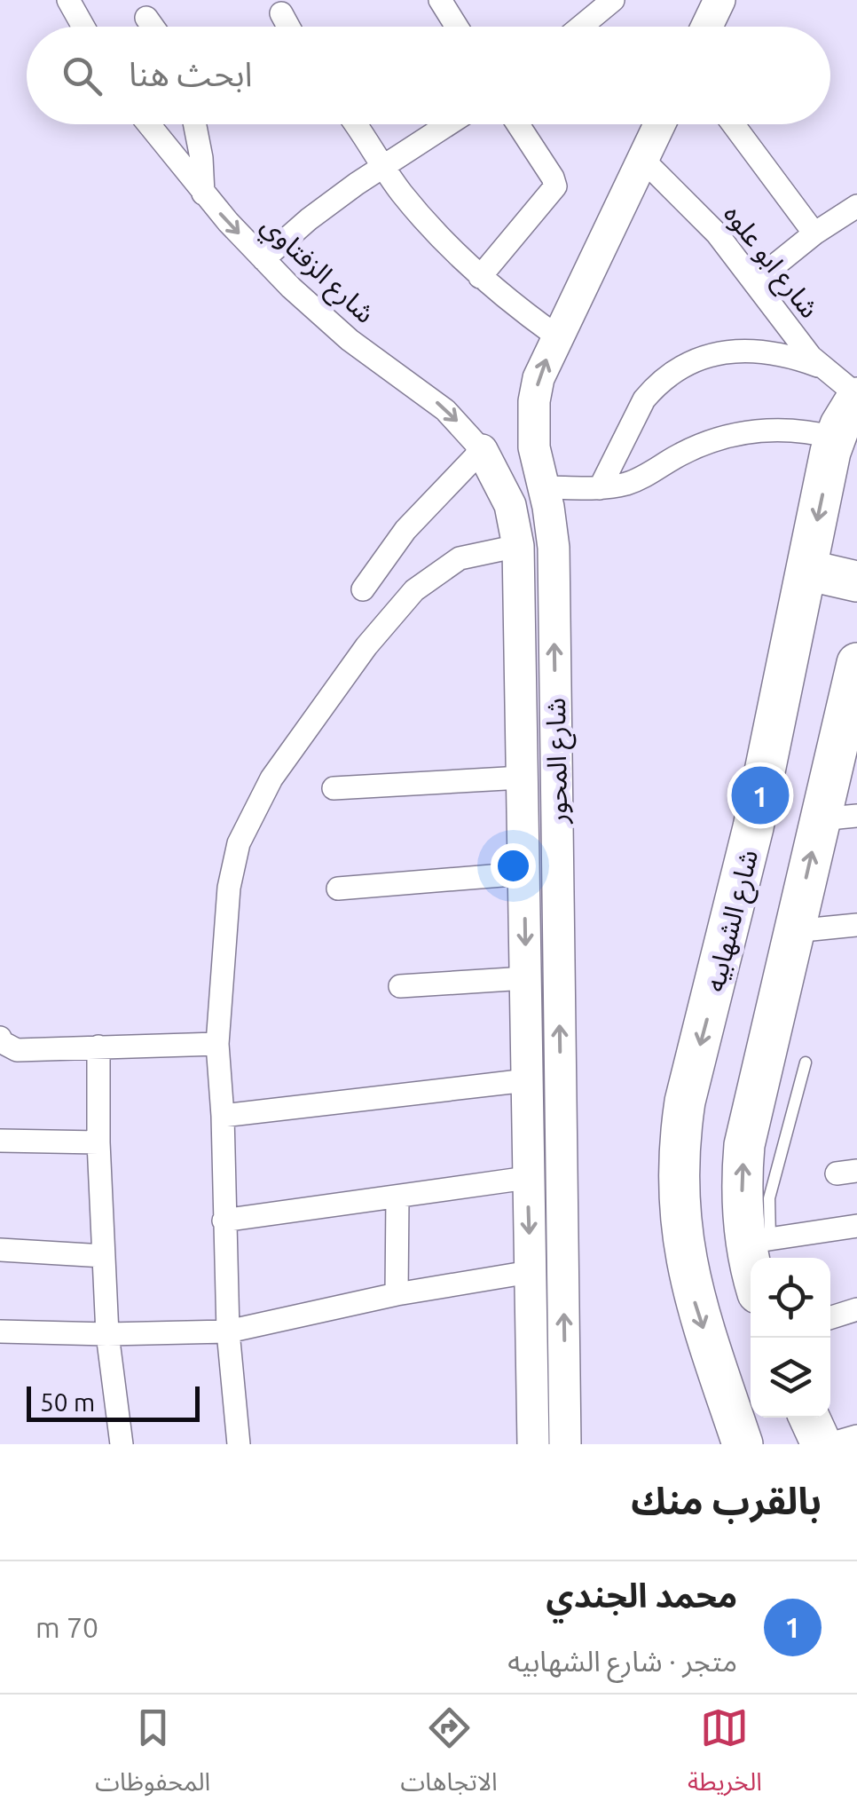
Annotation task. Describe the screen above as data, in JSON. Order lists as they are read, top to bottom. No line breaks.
{"streets":{"highway":["شارع الشهابيه"],"main road":["شارع المحور"],"street":["شارع ابو علوه","شارع الزفتاوي"]},"crossings":[["شارع ابو علوه","شارع المحور"],["شارع ابو علوه","شارع الشهابيه"],["شارع الزفتاوي","شارع المحور"]],"scale_bar":"50 m","page":{"search":"ابحث هنا","pins":"1","scale":"50 m","heading":"بالقرب منك","list":[{"mark":"1","name":"محمد الجندي","note":"متجر · شارع الشهابيه","value":"70 m"}],"nav":["الخريطة","الاتجاهات","المحفوظات"]}}
